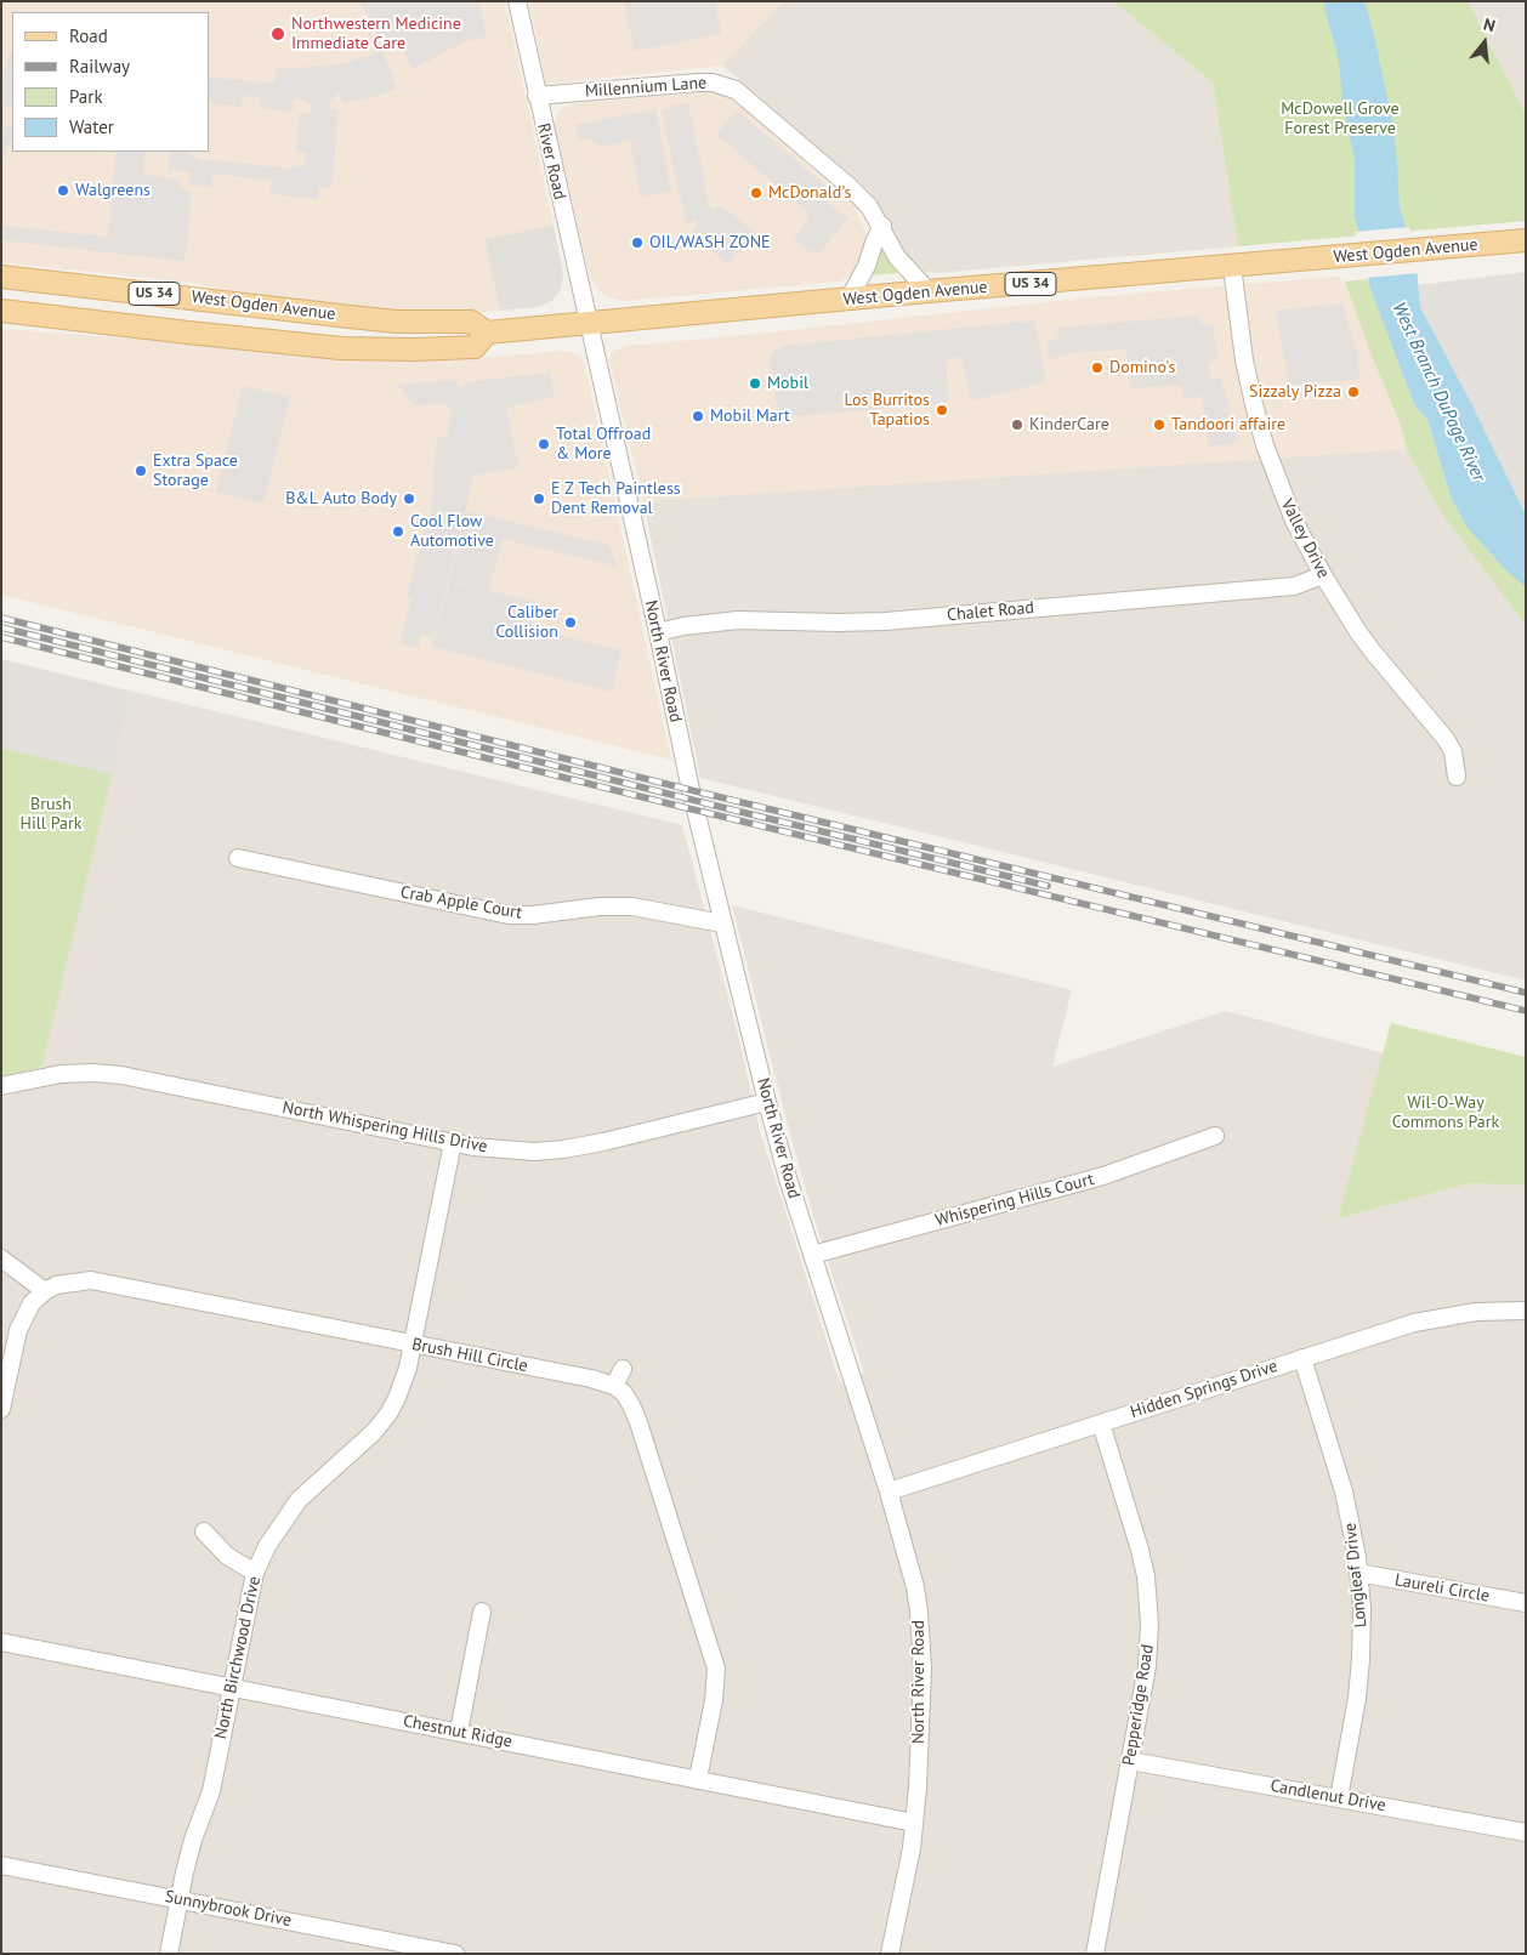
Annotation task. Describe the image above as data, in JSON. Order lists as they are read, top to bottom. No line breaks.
{"streets":{"main road":["West Ogden Avenue","US 34"],"street":["Millennium Lane","River Road","Valley Drive","Chalet Road","North River Road","Crab Apple Court","North Whispering Hills Drive","Whispering Hills Court","Brush Hill Circle","Hidden Springs Drive","Longleaf Drive","Laureli Circle","North Birchwood Drive","Pepperidge Road","Chestnut Ridge","Candlenut Drive","Sunnybrook Drive"]},"crossings":[["Millennium Lane","River Road"],["Millennium Lane","West Ogden Avenue"],["River Road","West Ogden Avenue"],["River Road","North River Road"],["West Ogden Avenue","Valley Drive"],["West Ogden Avenue","North River Road"],["Valley Drive","Chalet Road"],["Chalet Road","North River Road"],["North River Road","Crab Apple Court"],["North River Road","North Whispering Hills Drive"],["North River Road","Whispering Hills Court"],["North River Road","Hidden Springs Drive"],["North River Road","Chestnut Ridge"],["North Whispering Hills Drive","North Birchwood Drive"],["Brush Hill Circle","North Birchwood Drive"],["Hidden Springs Drive","Longleaf Drive"],["Hidden Springs Drive","Pepperidge Road"],["Longleaf Drive","Laureli Circle"],["Longleaf Drive","Candlenut Drive"],["North Birchwood Drive","Chestnut Ridge"],["North Birchwood Drive","Sunnybrook Drive"],["Pepperidge Road","Candlenut Drive"]],"water":["West Branch DuPage River"],"parks":["McDowell Grove Forest Preserve","Brush Hill Park","Wil-O-Way Commons Park"],"places":["Northwestern Medicine Immediate Care","Walgreens","McDonald's","OIL/WASH ZONE","Domino's","Mobil","Sizzaly Pizza","Los Burritos Tapatios","Mobil Mart","KinderCare","Tandoori affaire","Total Offroad & More","Extra Space Storage","B&L Auto Body","E Z Tech Paintless Dent Removal","Cool Flow Automotive","Caliber Collision"],"legend":["Road","Railway","Park","Water"],"north":"top"}
